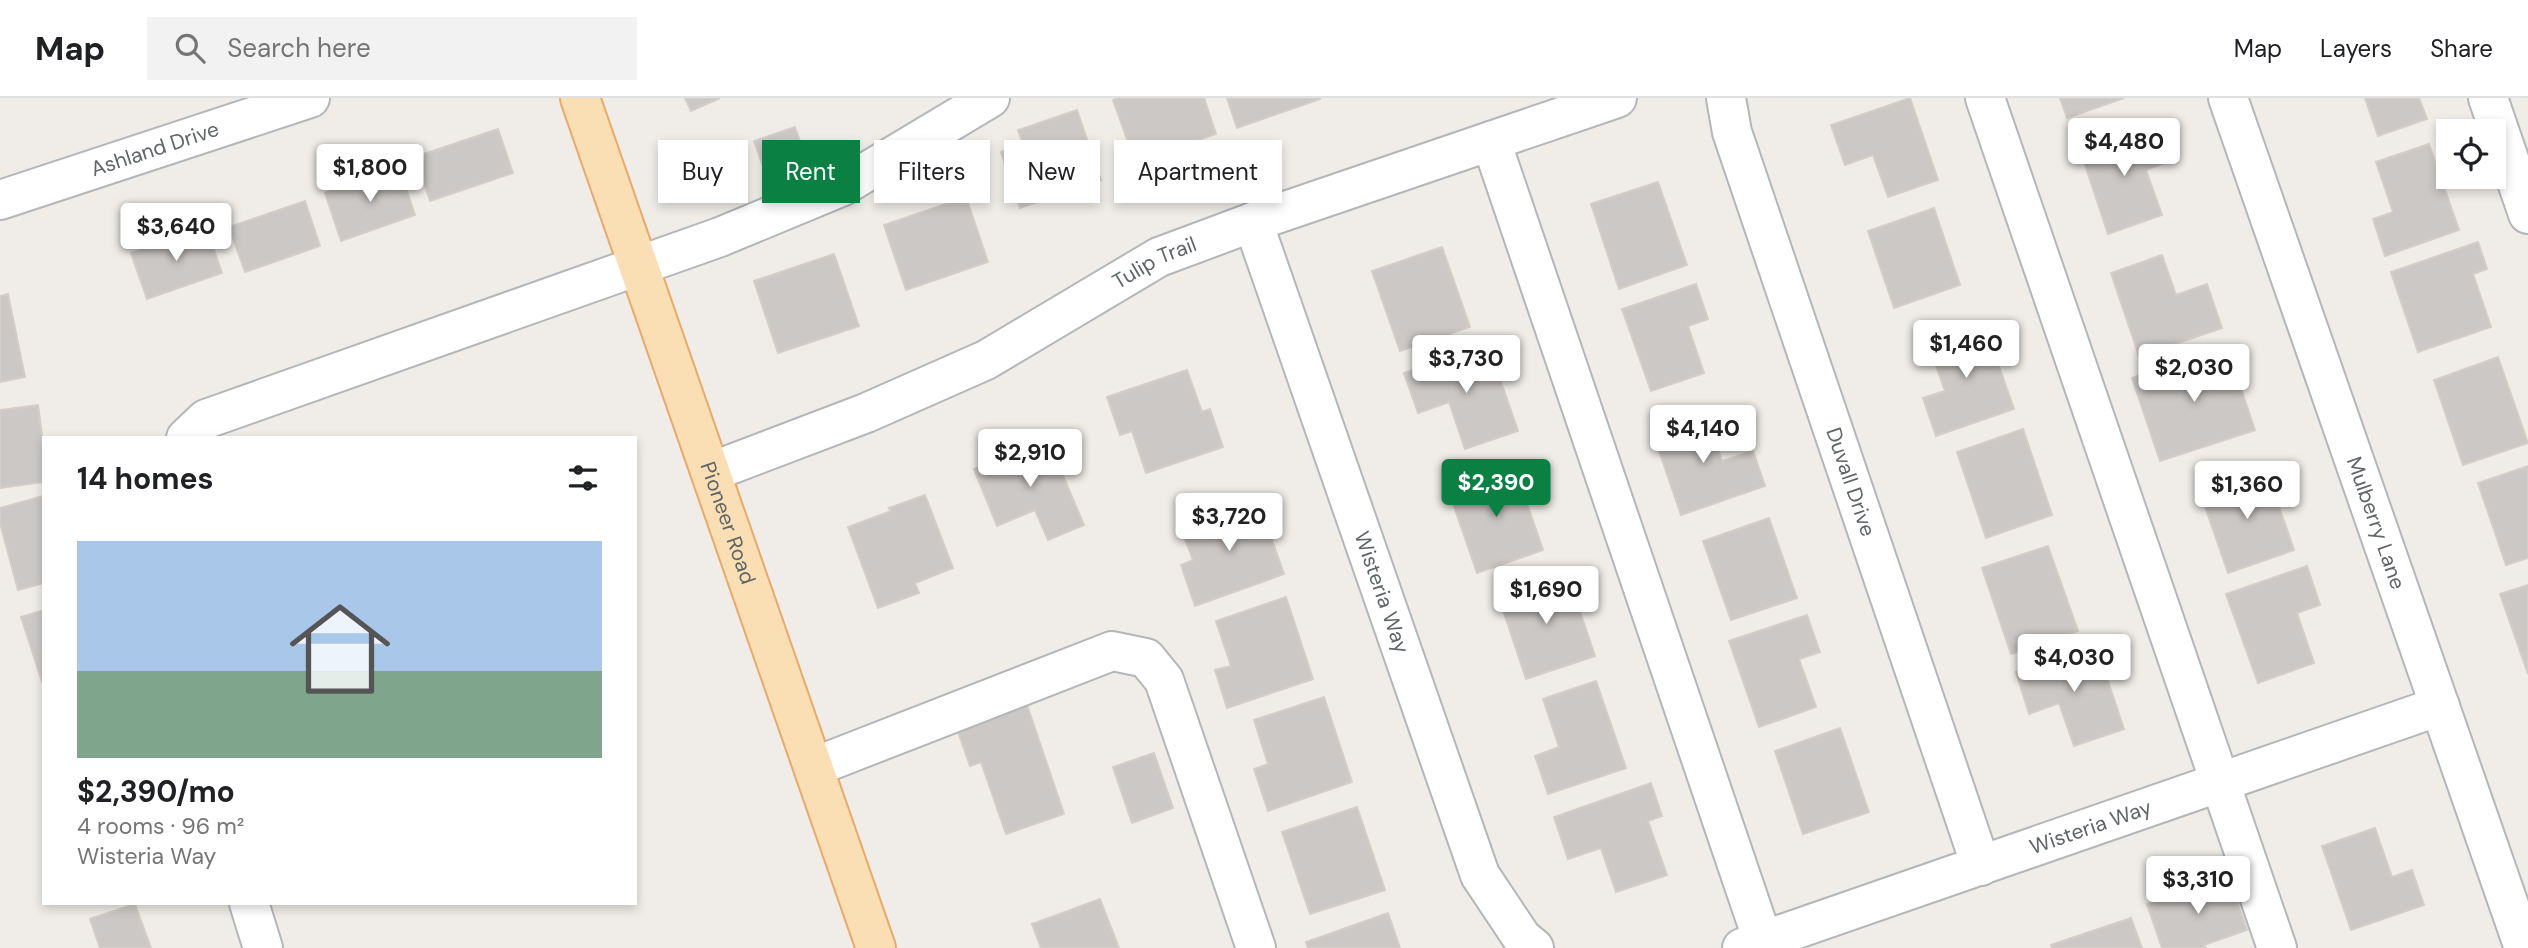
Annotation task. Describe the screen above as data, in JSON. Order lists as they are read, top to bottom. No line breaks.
{"streets":{"main road":["Pioneer Road"],"street":["Ashland Drive","Tulip Trail","Duvall Drive","Mulberry Lane","Wisteria Way"]},"crossings":[["Tulip Trail","Pioneer Road"],["Tulip Trail","Wisteria Way"],["Duvall Drive","Wisteria Way"],["Mulberry Lane","Wisteria Way"]],"page":{"header":"Map","search":"Search here","nav":["Map","Layers","Share"],"price":["$4,480","$1,800","$3,640","$1,460","$3,730","$2,030","$4,140","$2,910","$2,390","$1,360","$3,720","$1,690","$4,030","$3,310"],"chip":["Buy","Rent","Filters","New","Apartment"],"heading":"14 homes","list":[{"name":"$2,390/mo","note":"4 rooms · 96 m² · Wisteria Way"}]}}
